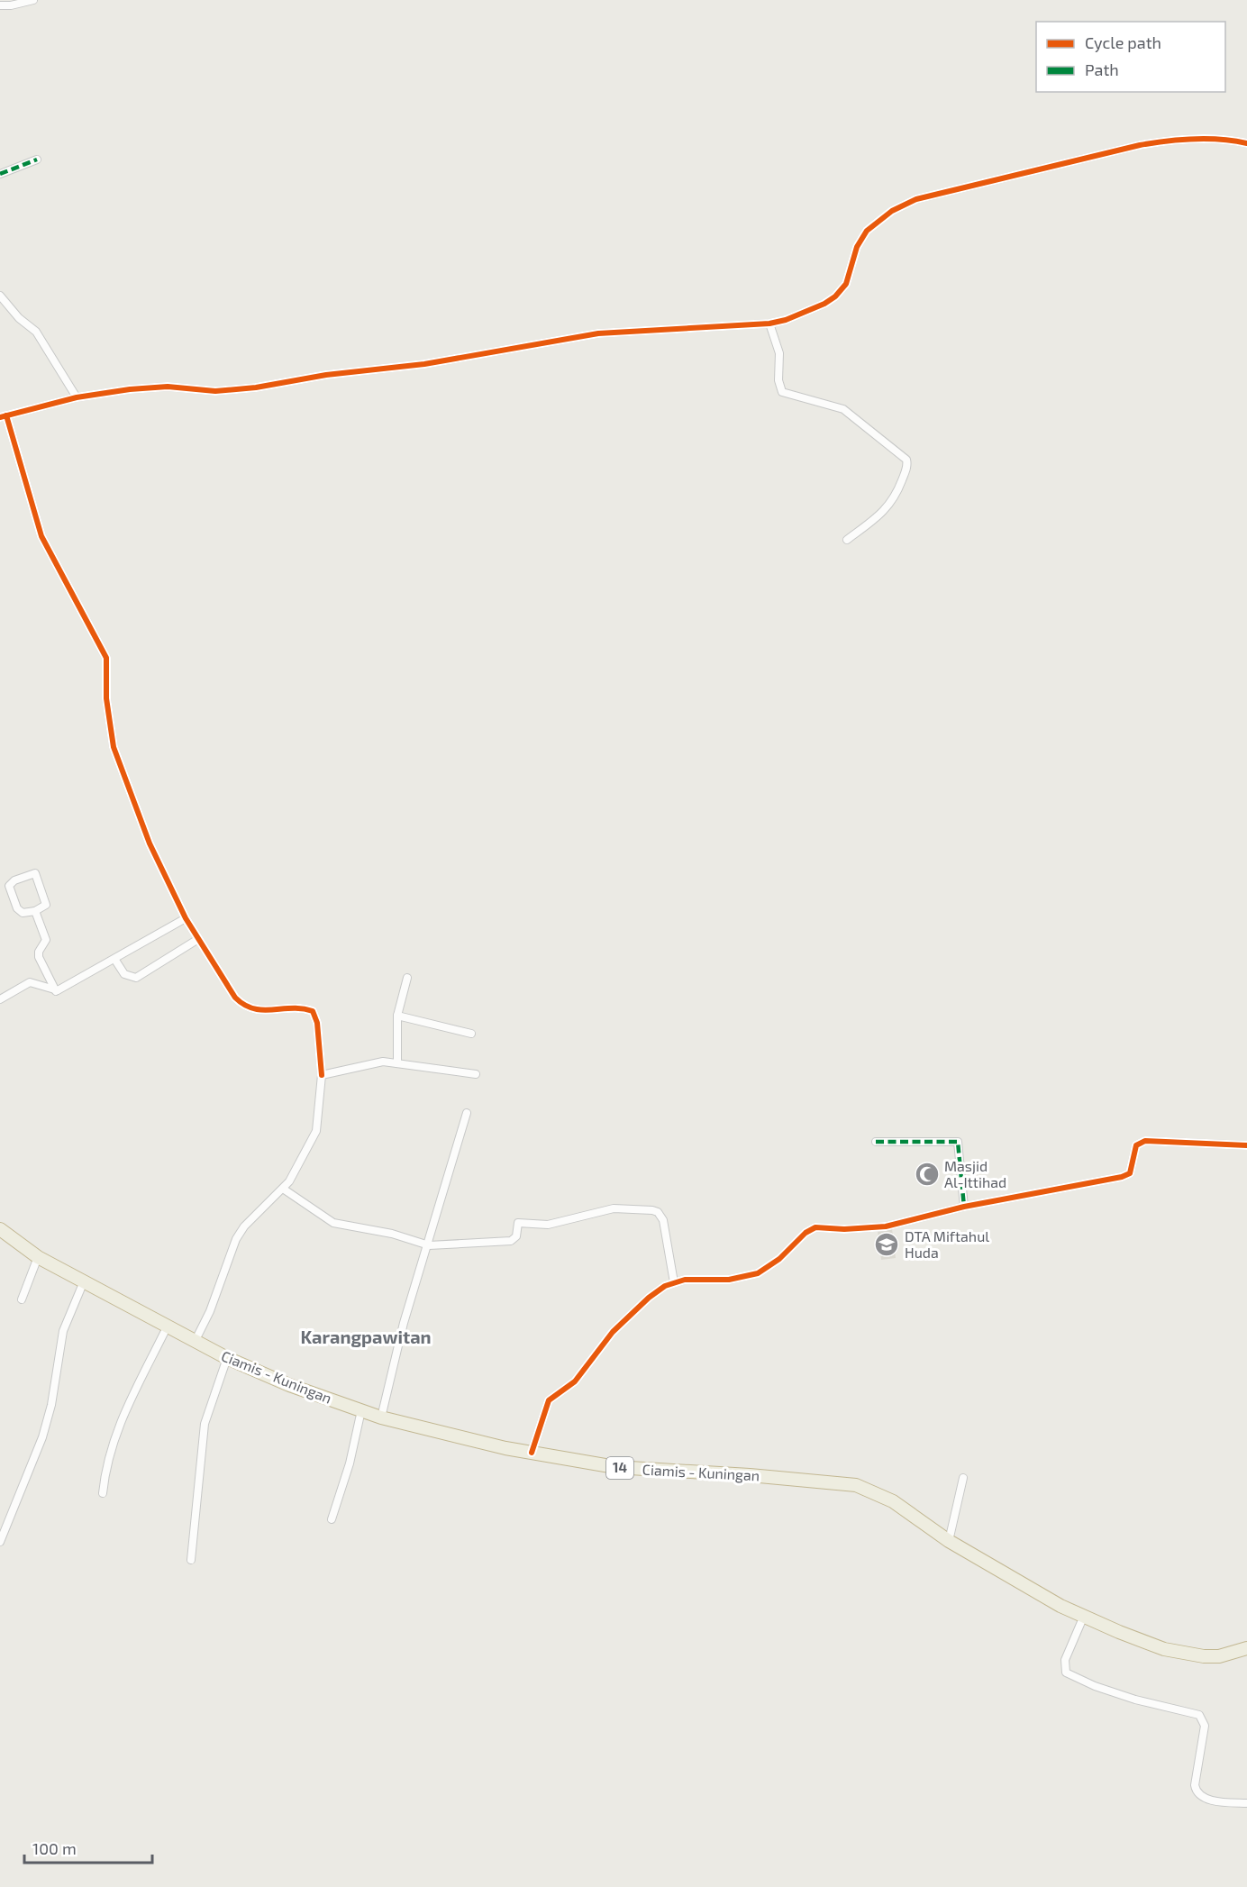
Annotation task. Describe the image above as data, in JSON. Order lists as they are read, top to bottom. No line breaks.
{"streets":{"highway":["Ciamis - Kuningan","14"]},"districts":["Karangpawitan"],"places":{"mosque":["Masjid Al-Ittihad"],"school or university":["DTA Miftahul Huda"]},"legend":["Cycle path","Path"],"scale_bar":"100 m"}
